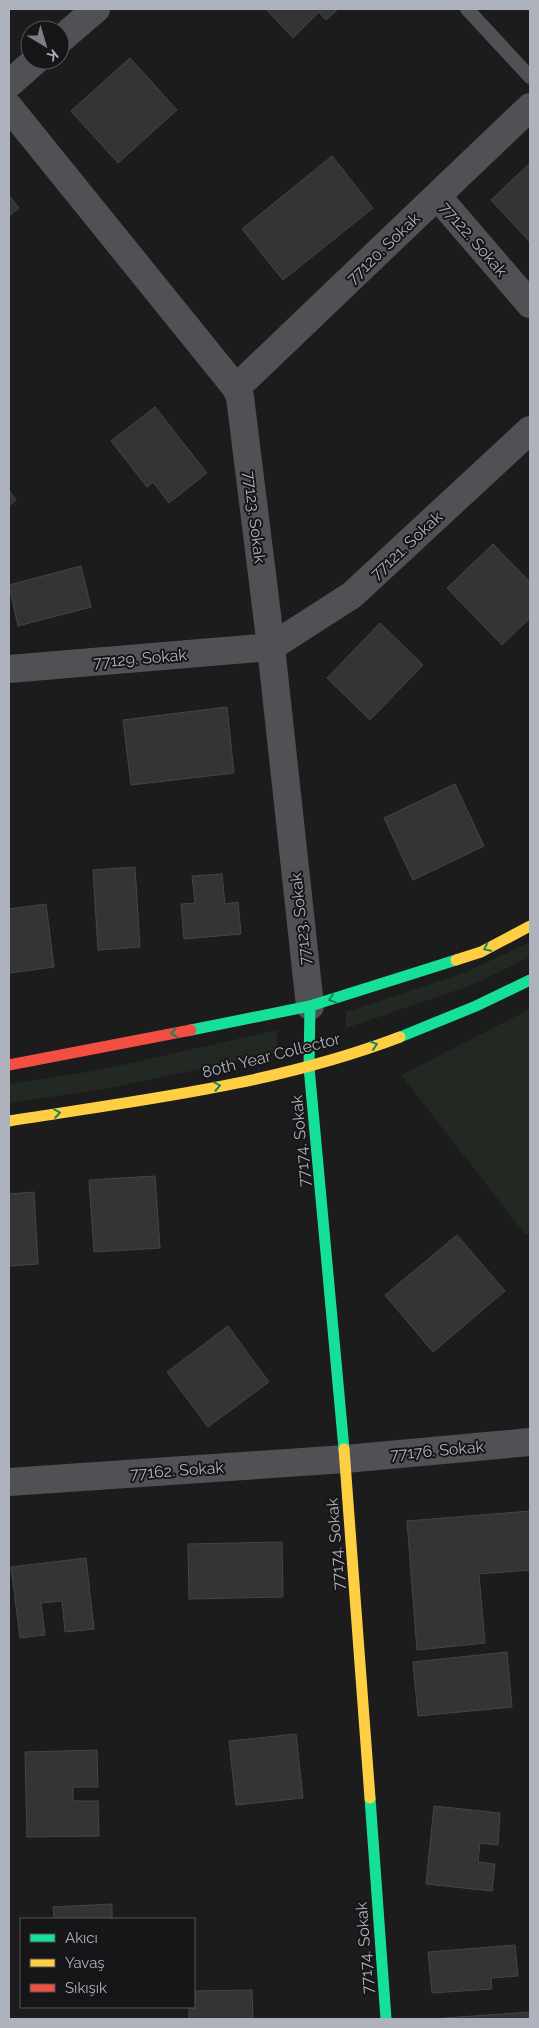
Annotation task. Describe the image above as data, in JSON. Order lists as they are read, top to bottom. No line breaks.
{"streets":{"main road":["80th Year Collector","77174. Sokak"],"street":["77122. Sokak","77120. Sokak","77123. Sokak","77121. Sokak","77129. Sokak","77176. Sokak","77162. Sokak"]},"crossings":[["77122. Sokak","77120. Sokak"],["77120. Sokak","77123. Sokak"],["77123. Sokak","77121. Sokak"],["77123. Sokak","77129. Sokak"],["77123. Sokak","77174. Sokak"],["77121. Sokak","77129. Sokak"],["80th Year Collector","77174. Sokak"],["77174. Sokak","77176. Sokak"],["77174. Sokak","77162. Sokak"],["77176. Sokak","77162. Sokak"]],"legend":["Akıcı","Yavaş","Sıkışık"],"north":"bottom right"}
